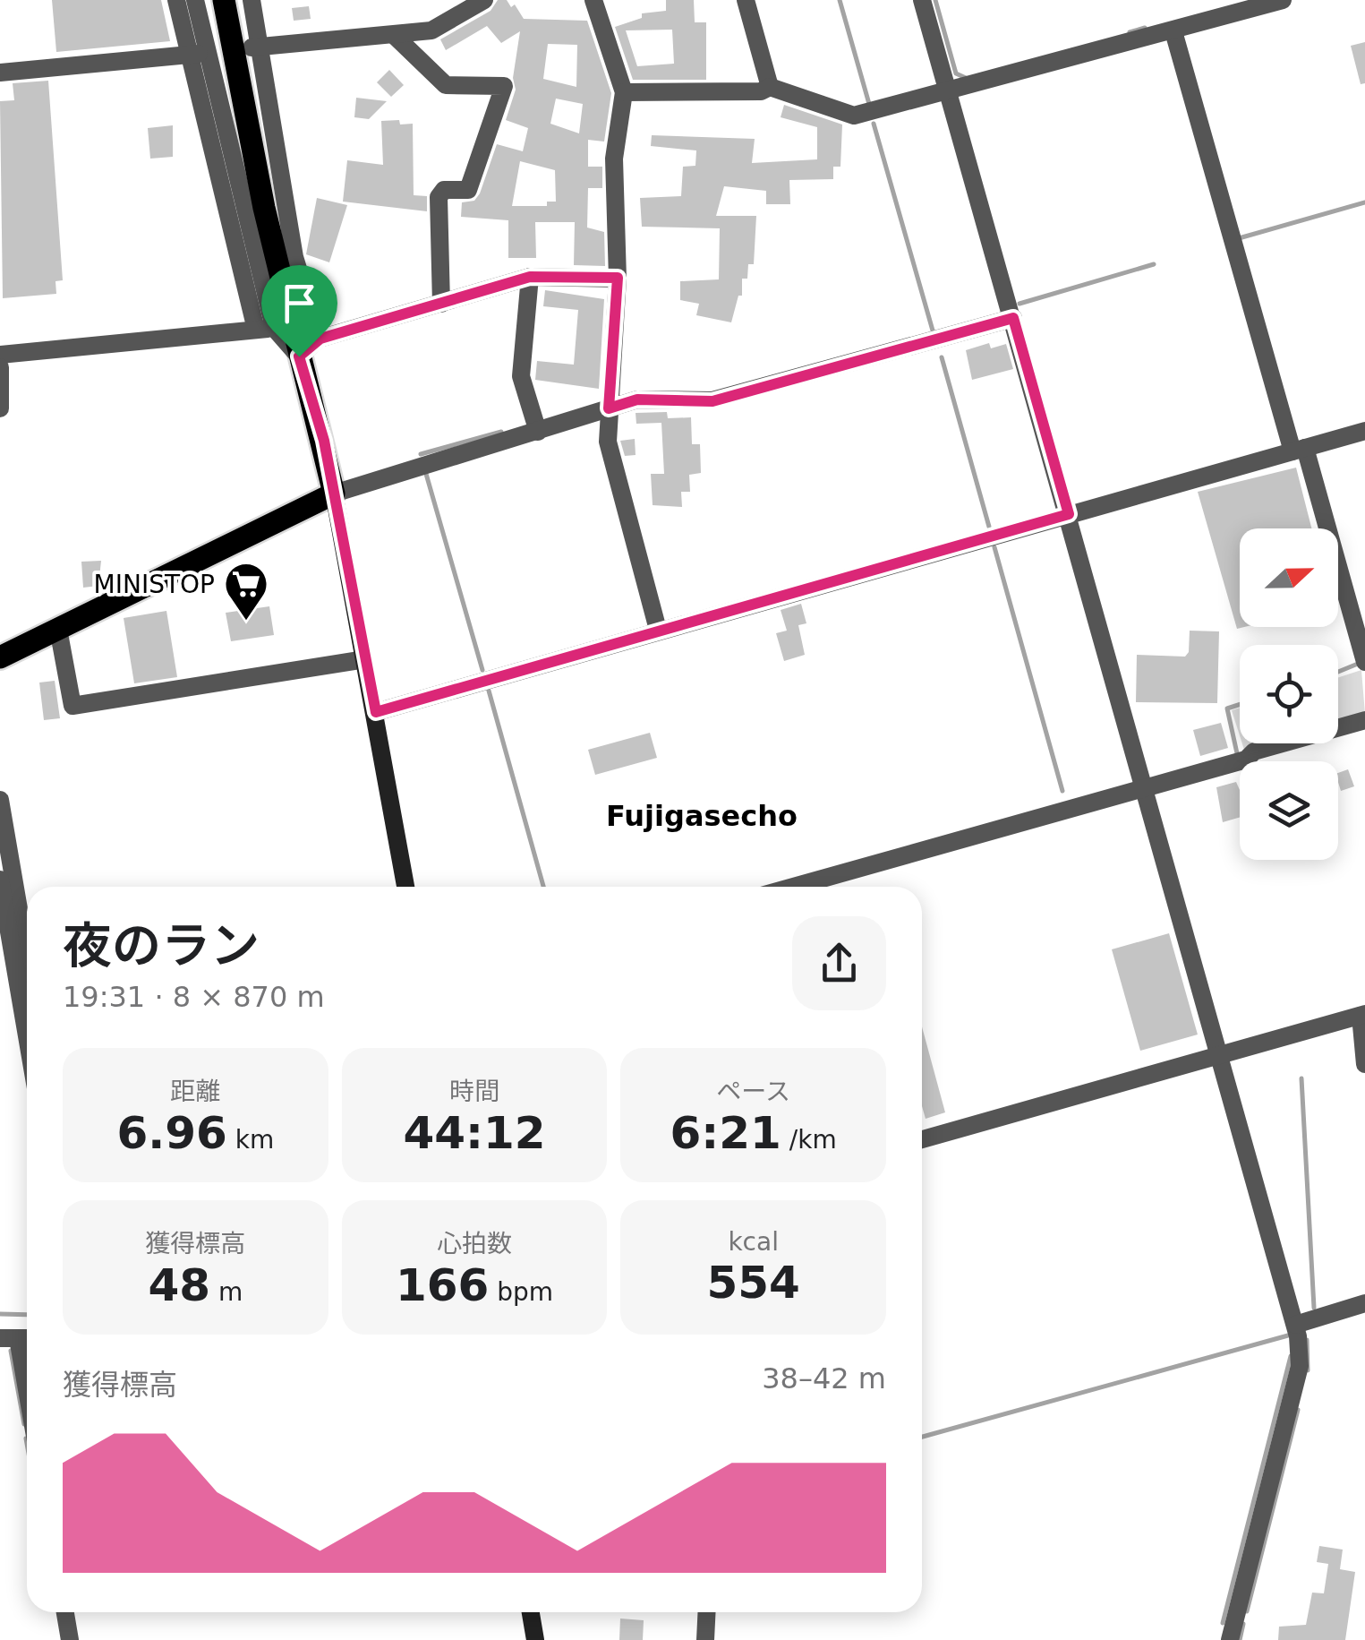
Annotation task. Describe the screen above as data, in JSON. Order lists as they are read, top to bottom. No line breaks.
{"districts":["Fujigasecho"],"places":{"supermarket":["MINISTOP"]},"north":"right","page":{"heading":["夜のラン","19:31 · 8 × 870 m"],"stats":[["距離","6.96 km"],["時間","44:12"],["ペース","6:21 /km"],["獲得標高","48 m"],["心拍数","166 bpm"],["kcal","554"]],"chart":["獲得標高","38–42 m"]}}
